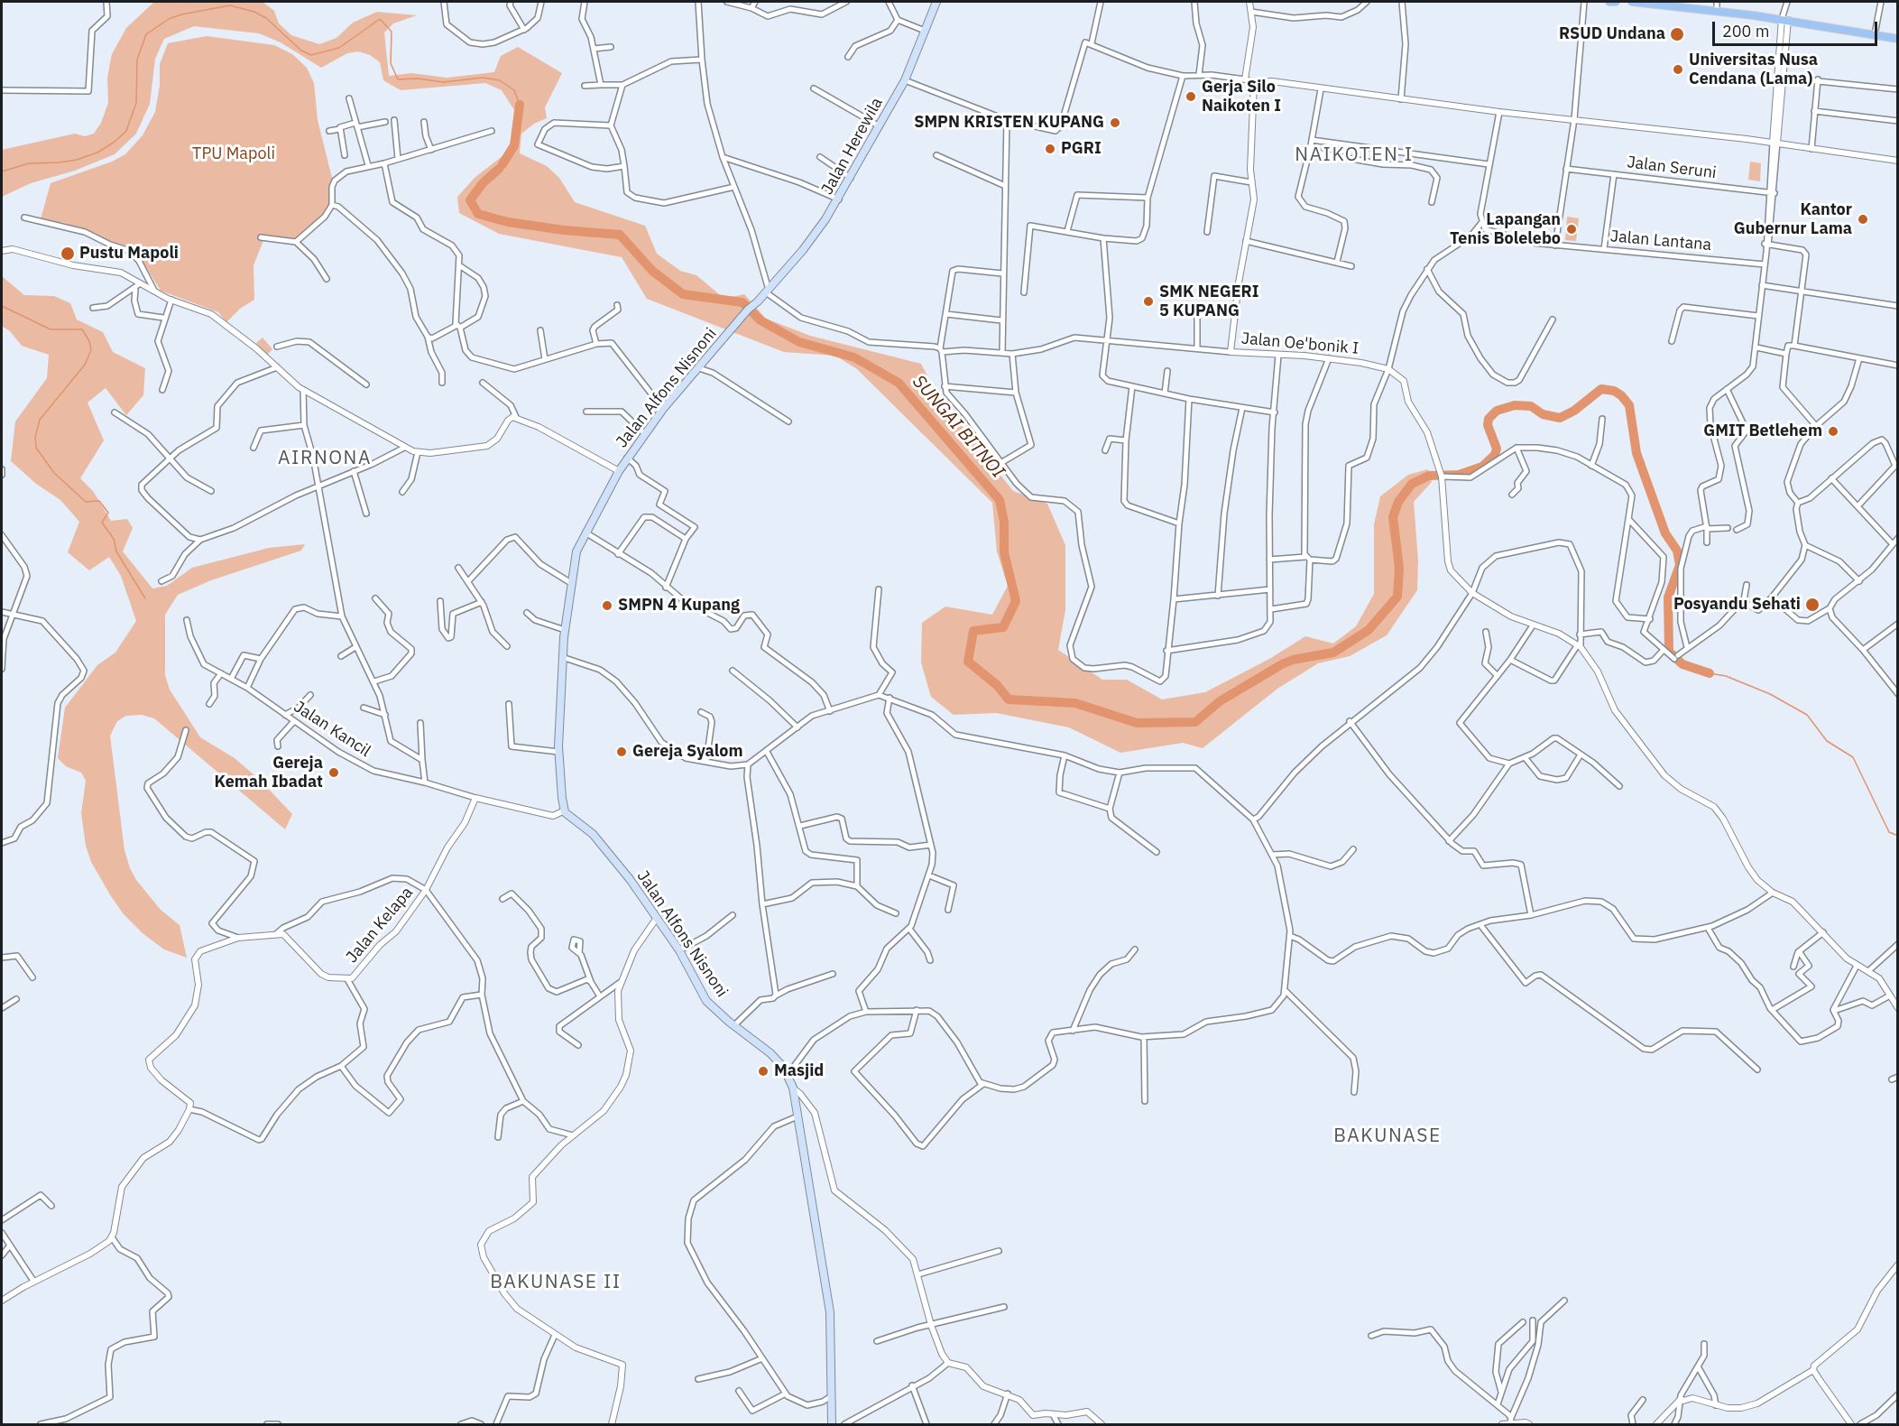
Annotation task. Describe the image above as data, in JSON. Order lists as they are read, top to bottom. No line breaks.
{"streets":{"main road":["Jalan Herewila","Jalan Alfons Nisnoni"],"street":["Jalan Seruni","Jalan Lantana","Jalan Oe'bonik I","Jalan Kancil","Jalan Kelapa"]},"crossings":[["Jalan Herewila","Jalan Alfons Nisnoni"],["Jalan Alfons Nisnoni","Jalan Kancil"],["Jalan Kancil","Jalan Kelapa"]],"districts":["NAIKOTEN I","AIRNONA","BAKUNASE","BAKUNASE II"],"water":["SUNGAI BITNOI"],"parks":["TPU Mapoli"],"places":["RSUD Undana","Universitas Nusa Cendana (Lama)","Gerja Silo Naikoten I","SMPN KRISTEN KUPANG","PGRI","Kantor Gubernur Lama","Lapangan Tenis Bolelebo","Pustu Mapoli","SMK NEGERI 5 KUPANG","GMIT Betlehem","Posyandu Sehati","SMPN 4 Kupang","Gereja Syalom","Gereja Kemah Ibadat","Masjid"],"scale_bar":"200 m"}
